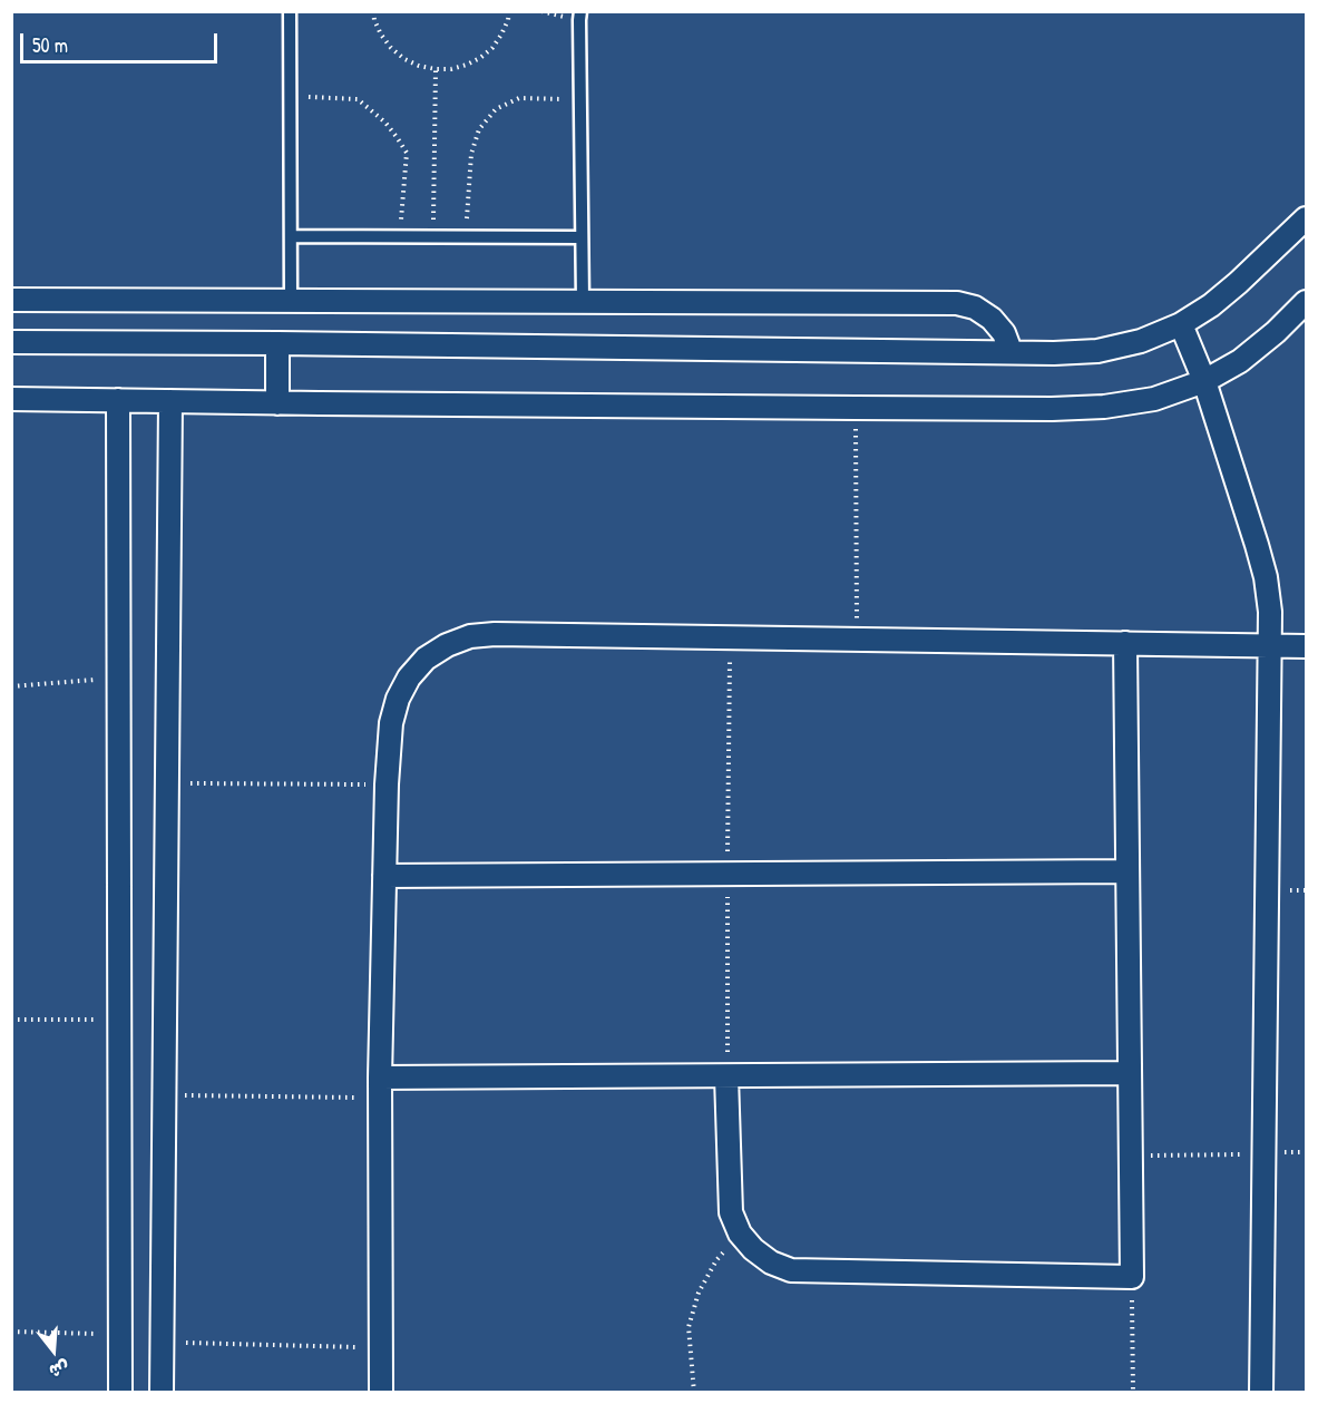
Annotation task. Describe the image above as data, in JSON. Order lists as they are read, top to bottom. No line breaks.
{"scale_bar":"50 m","north":"bottom"}
